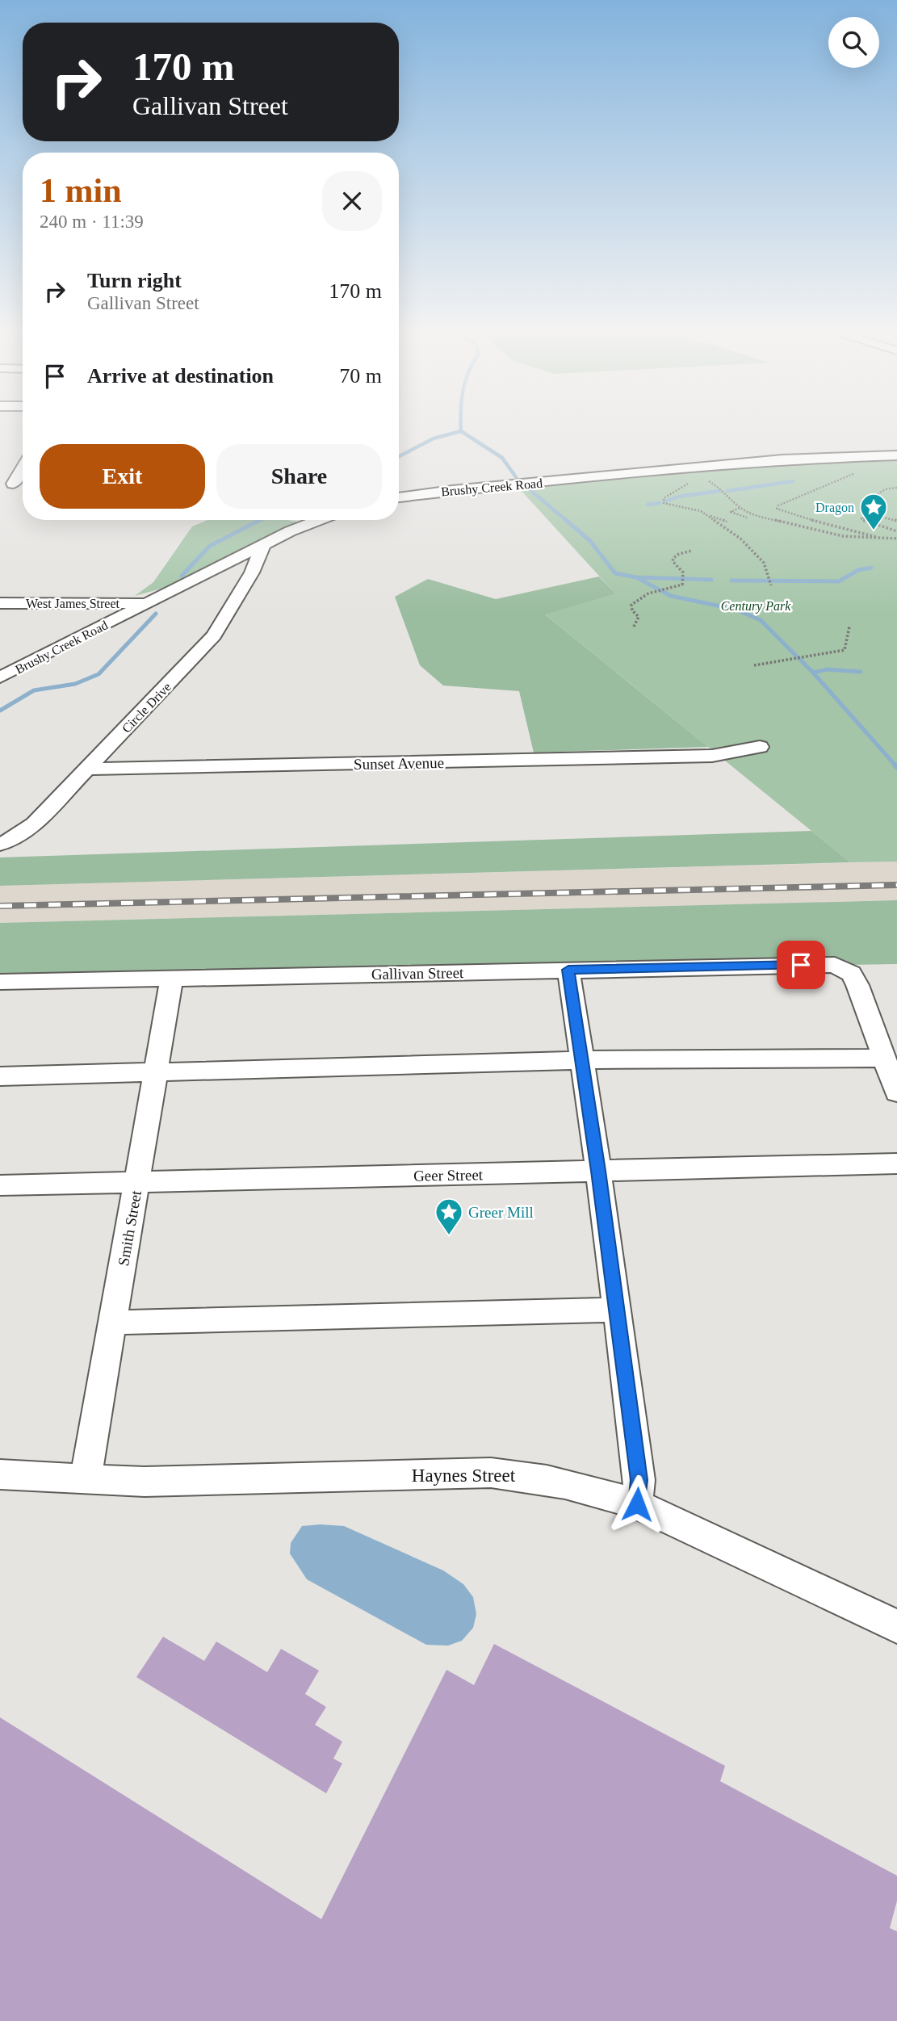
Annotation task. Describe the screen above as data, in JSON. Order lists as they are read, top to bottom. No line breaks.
{"streets":{"street":["Brushy Creek Road","West James Street","Circle Drive","Sunset Avenue","Gallivan Street","Geer Street","Smith Street","Haynes Street"]},"crossings":[["Brushy Creek Road","West James Street"],["Brushy Creek Road","Circle Drive"],["Circle Drive","Sunset Avenue"],["Gallivan Street","Smith Street"],["Geer Street","Smith Street"],["Smith Street","Haynes Street"]],"parks":["Century Park"],"places":{"place":["Dragon","Greer Mill"]},"page":{"turn":["170 m","Gallivan Street"],"heading":["1 min","240 m · 11:39"],"list":[{"name":"Turn right","note":"Gallivan Street","value":"170 m"},{"name":"Arrive at destination","value":"70 m"}],"buttons":["Exit","Share"]}}
